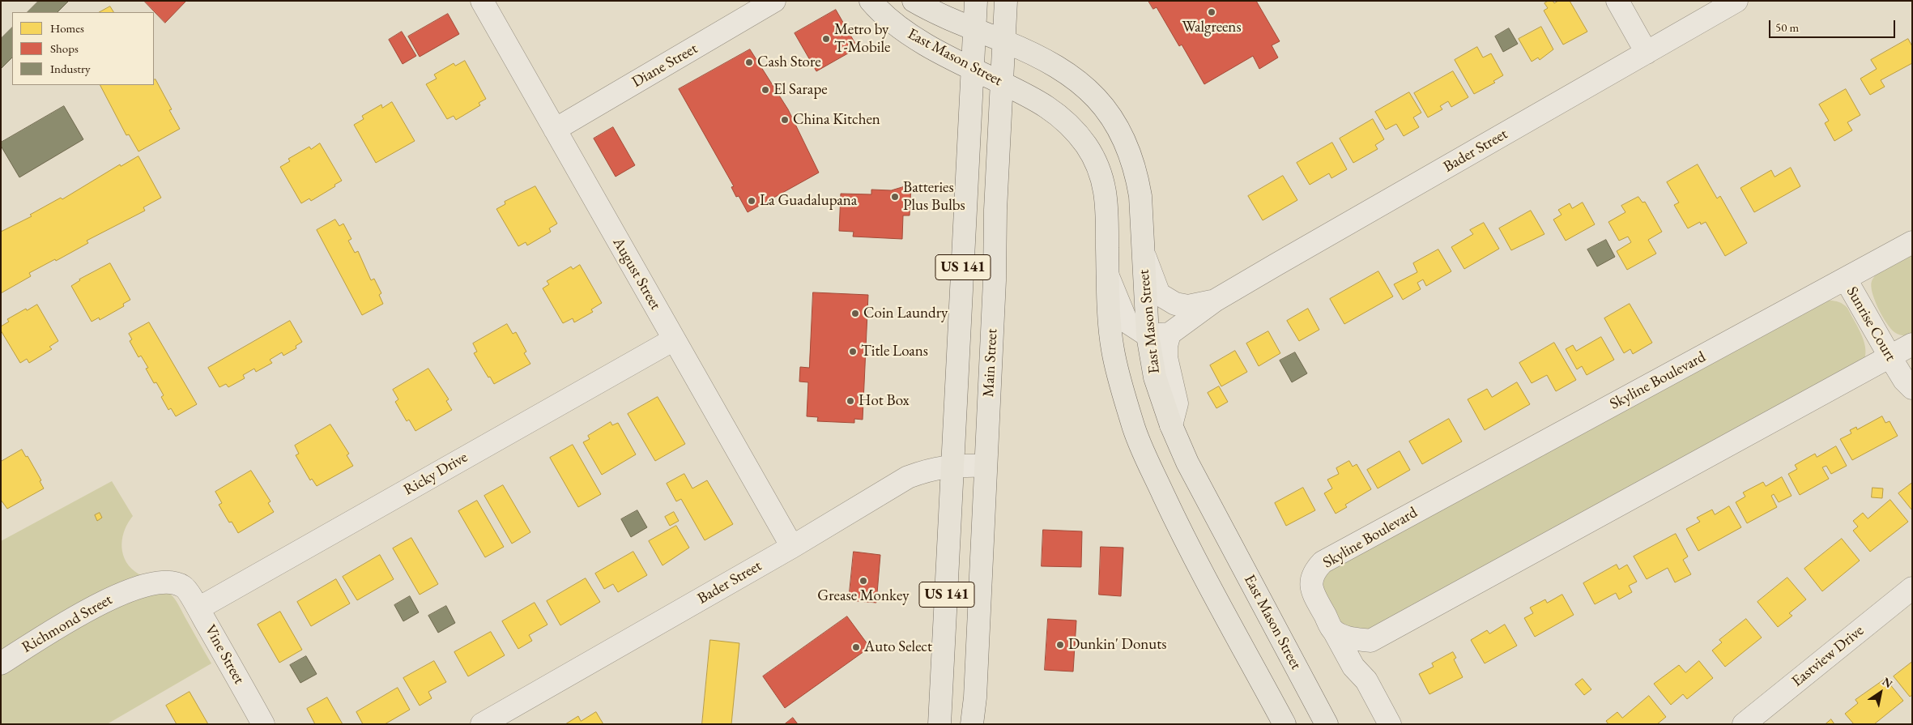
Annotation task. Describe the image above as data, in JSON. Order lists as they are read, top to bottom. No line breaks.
{"streets":{"main road":["East Mason Street","US 141","Main Street"],"street":["Diane Street","Bader Street","August Street","Sunrise Court","Skyline Boulevard","Ricky Drive","Richmond Street","Vine Street","Eastview Drive"]},"crossings":[["East Mason Street","Bader Street"],["East Mason Street","US 141"],["East Mason Street","Main Street"],["Diane Street","August Street"],["Bader Street","US 141"],["Bader Street","August Street"],["Bader Street","Main Street"],["August Street","Ricky Drive"],["Sunrise Court","Skyline Boulevard"],["Ricky Drive","Vine Street"],["Richmond Street","Vine Street"]],"places":["Walgreens","Metro by T-Mobile","Cash Store","El Sarape","China Kitchen","Batteries Plus Bulbs","La Guadalupana","Coin Laundry","Title Loans","Hot Box","Grease Monkey","Dunkin' Donuts","Auto Select"],"legend":["Homes","Shops","Industry"],"scale_bar":"50 m","north":"top right"}
